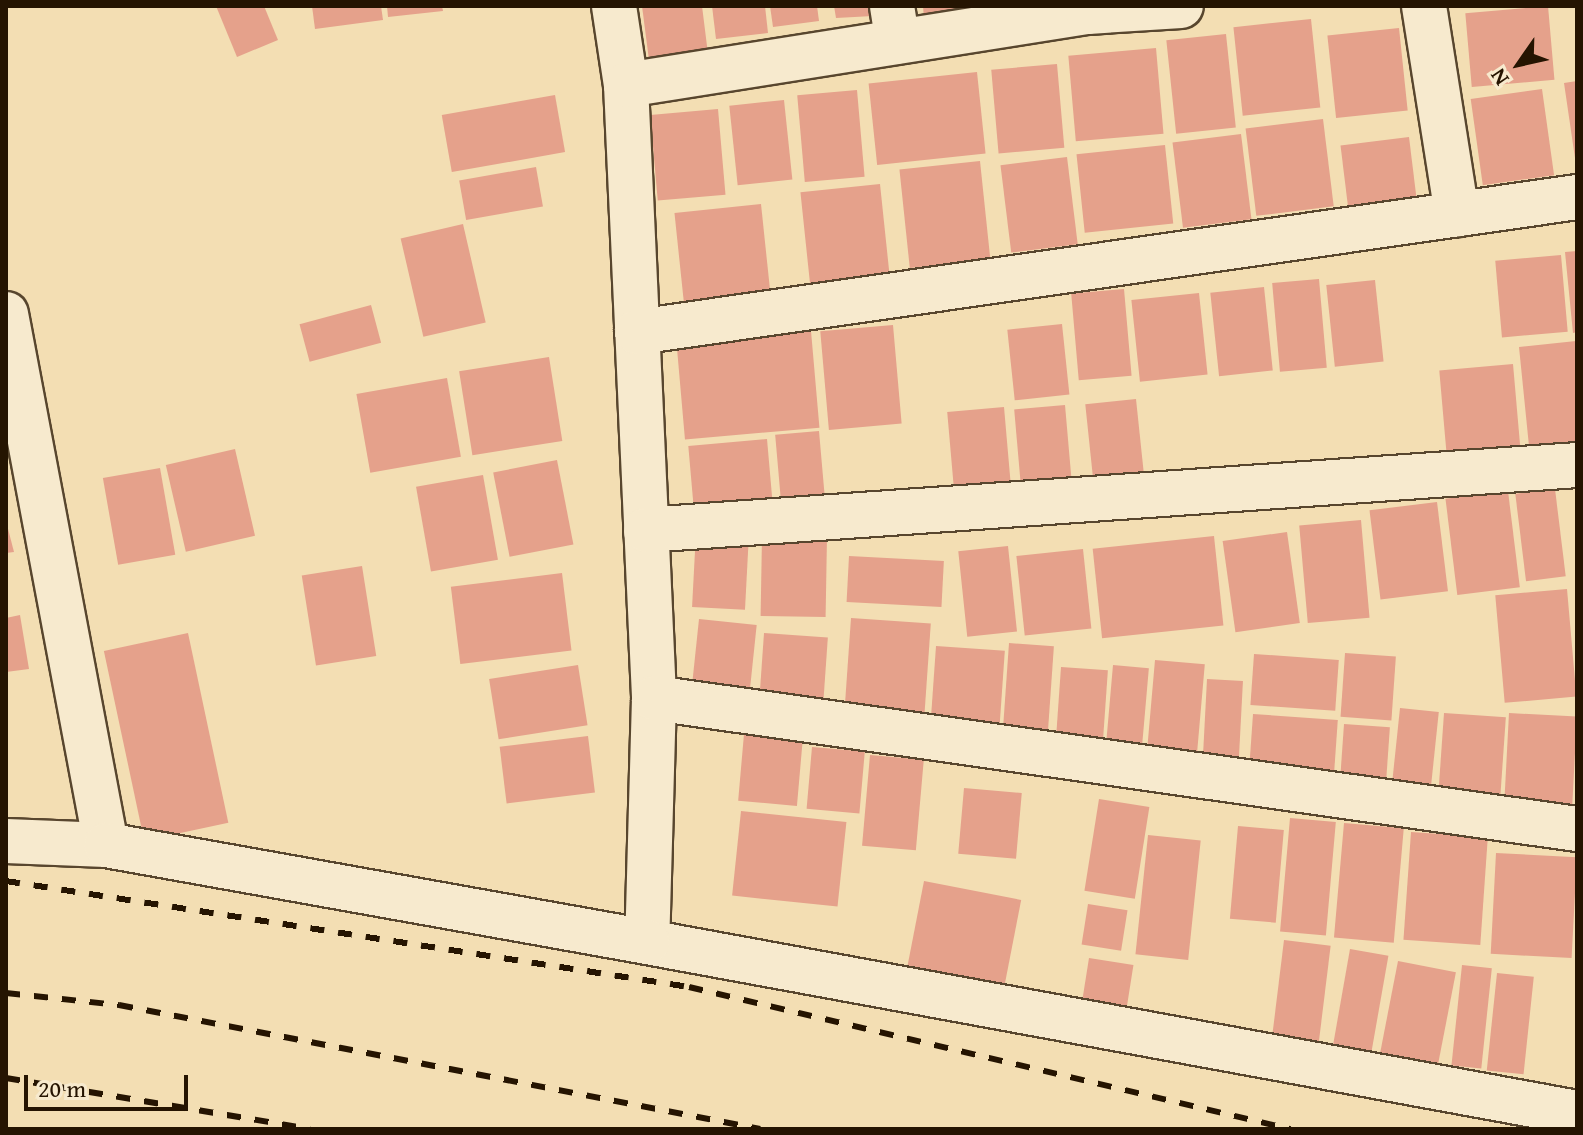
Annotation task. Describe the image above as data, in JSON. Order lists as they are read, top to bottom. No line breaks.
{"scale_bar":"20 m","north":"bottom left"}
